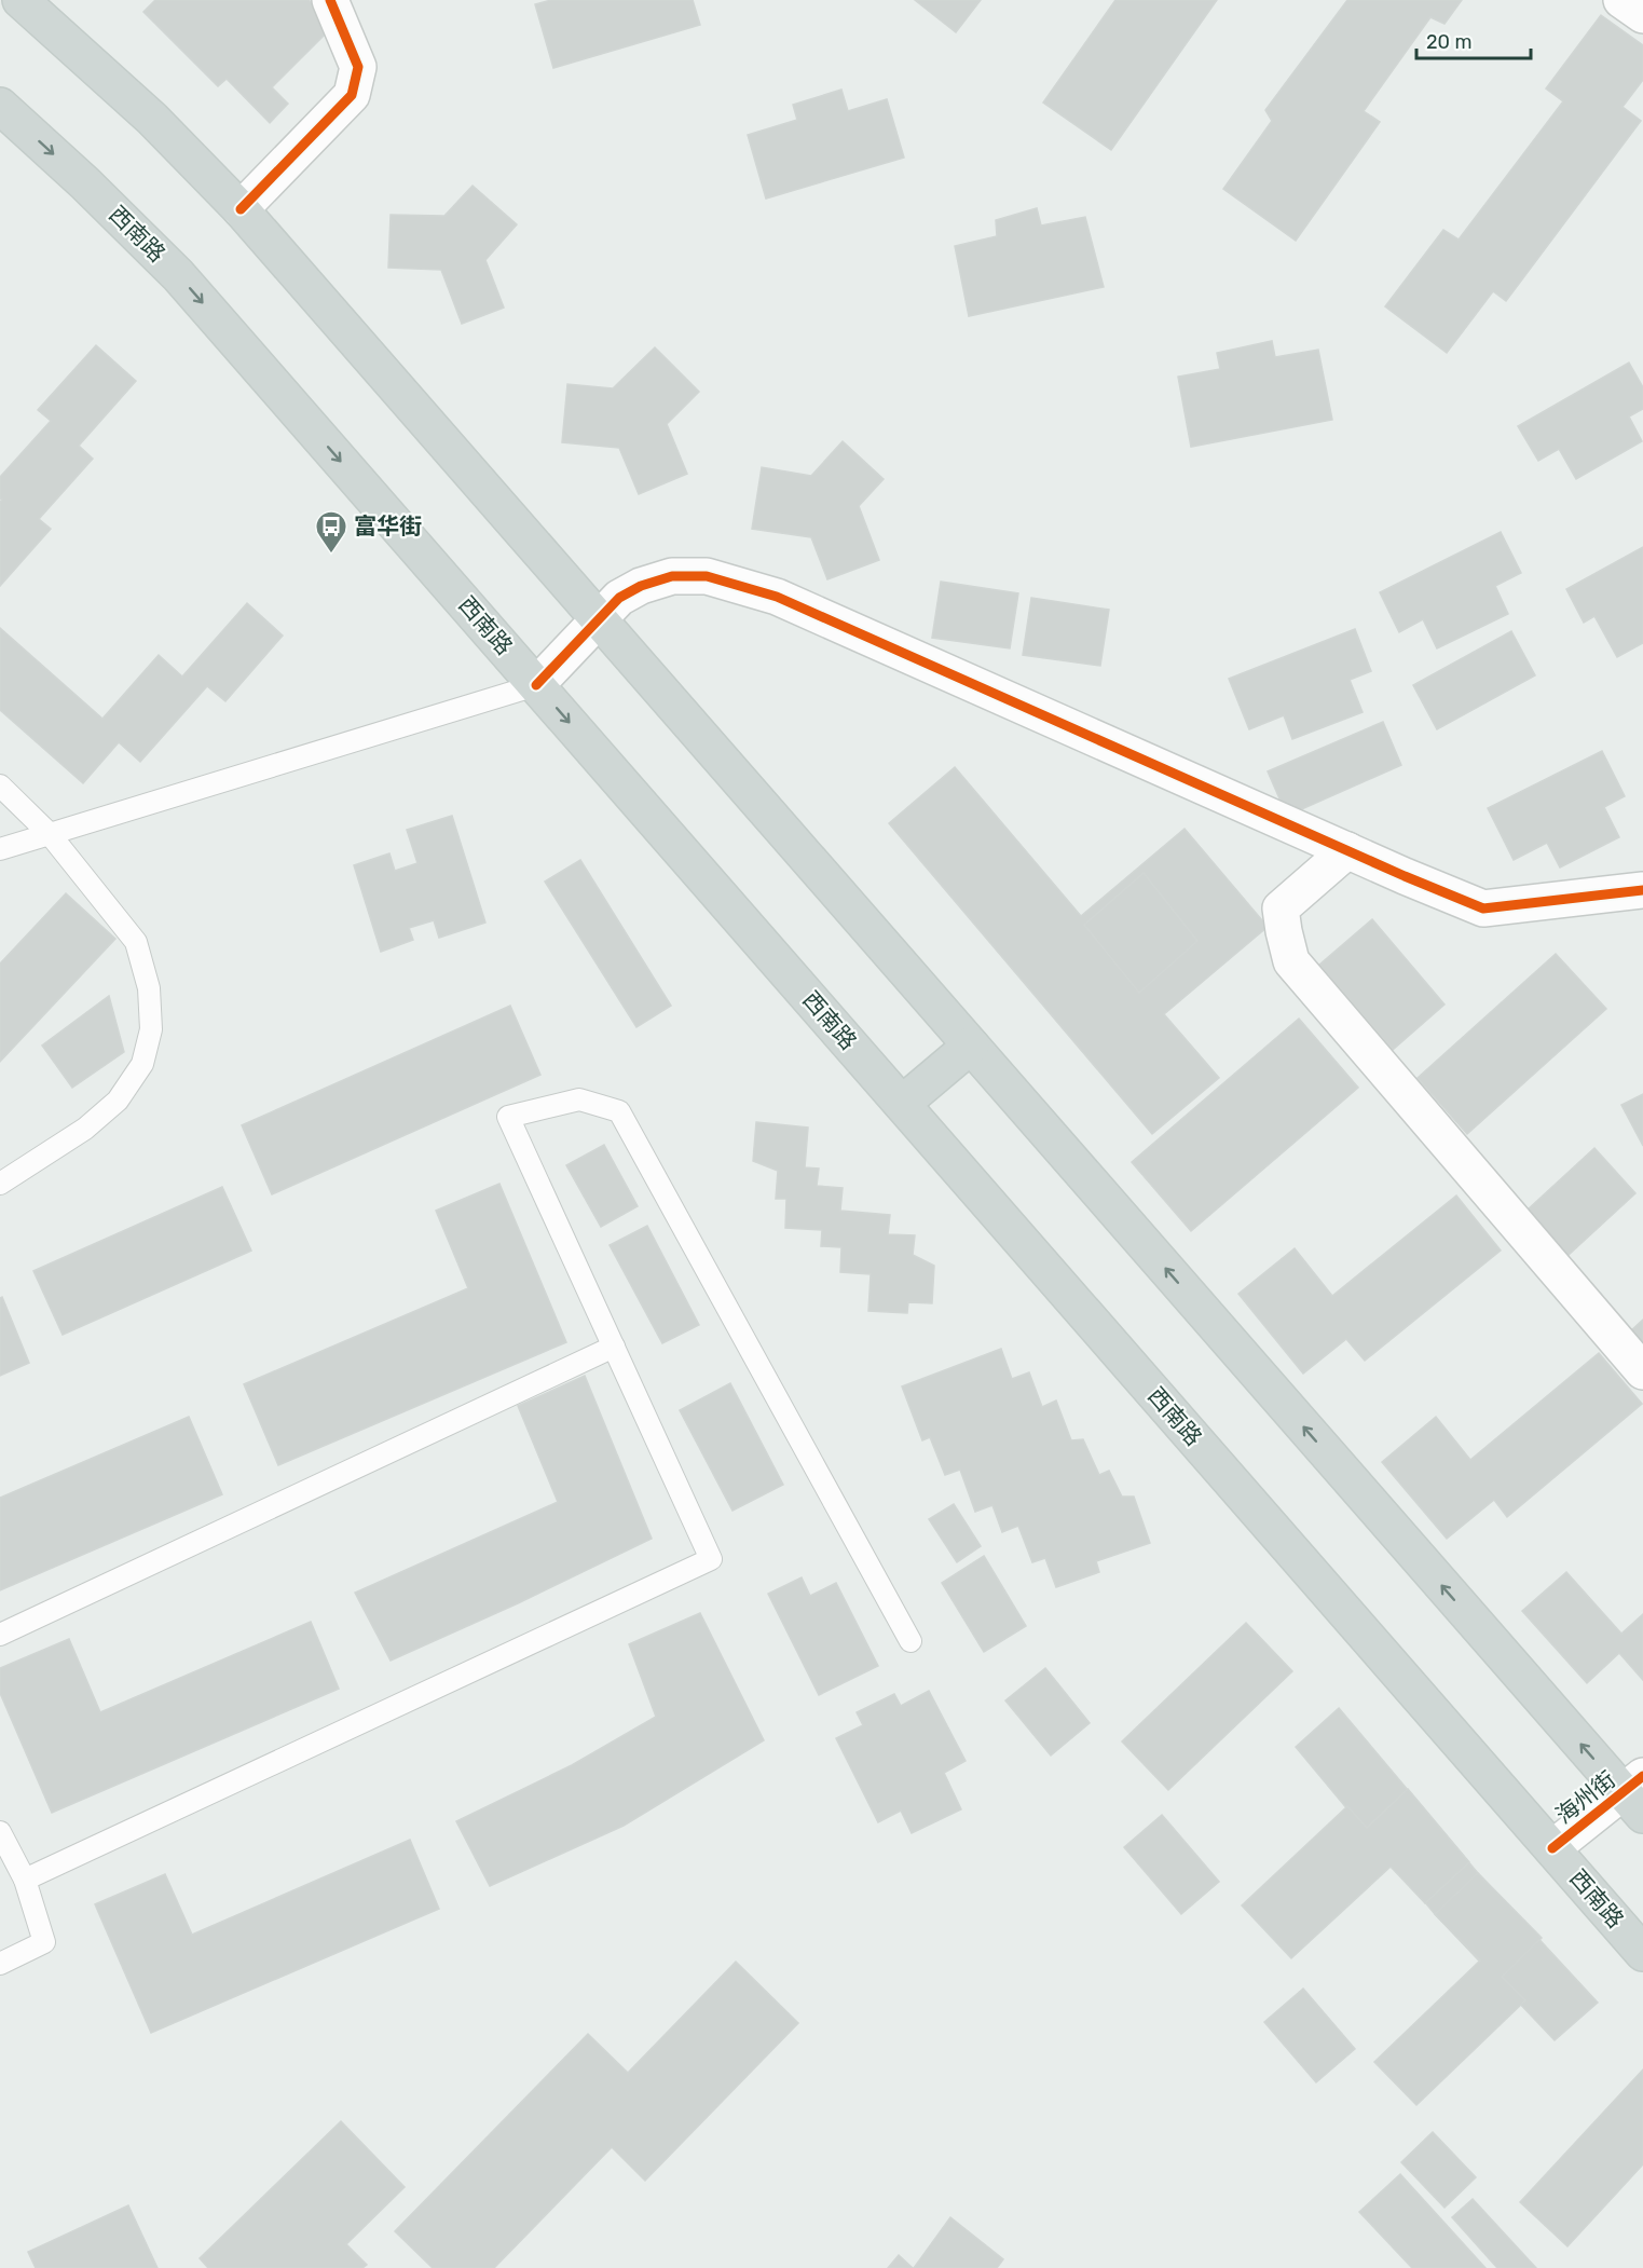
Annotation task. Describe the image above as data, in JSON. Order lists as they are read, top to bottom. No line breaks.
{"streets":{"main road":["西南路"],"street":["海州街"]},"crossings":[["西南路","海州街"]],"places":{"bus stop":["富华街"]},"scale_bar":"20 m"}
